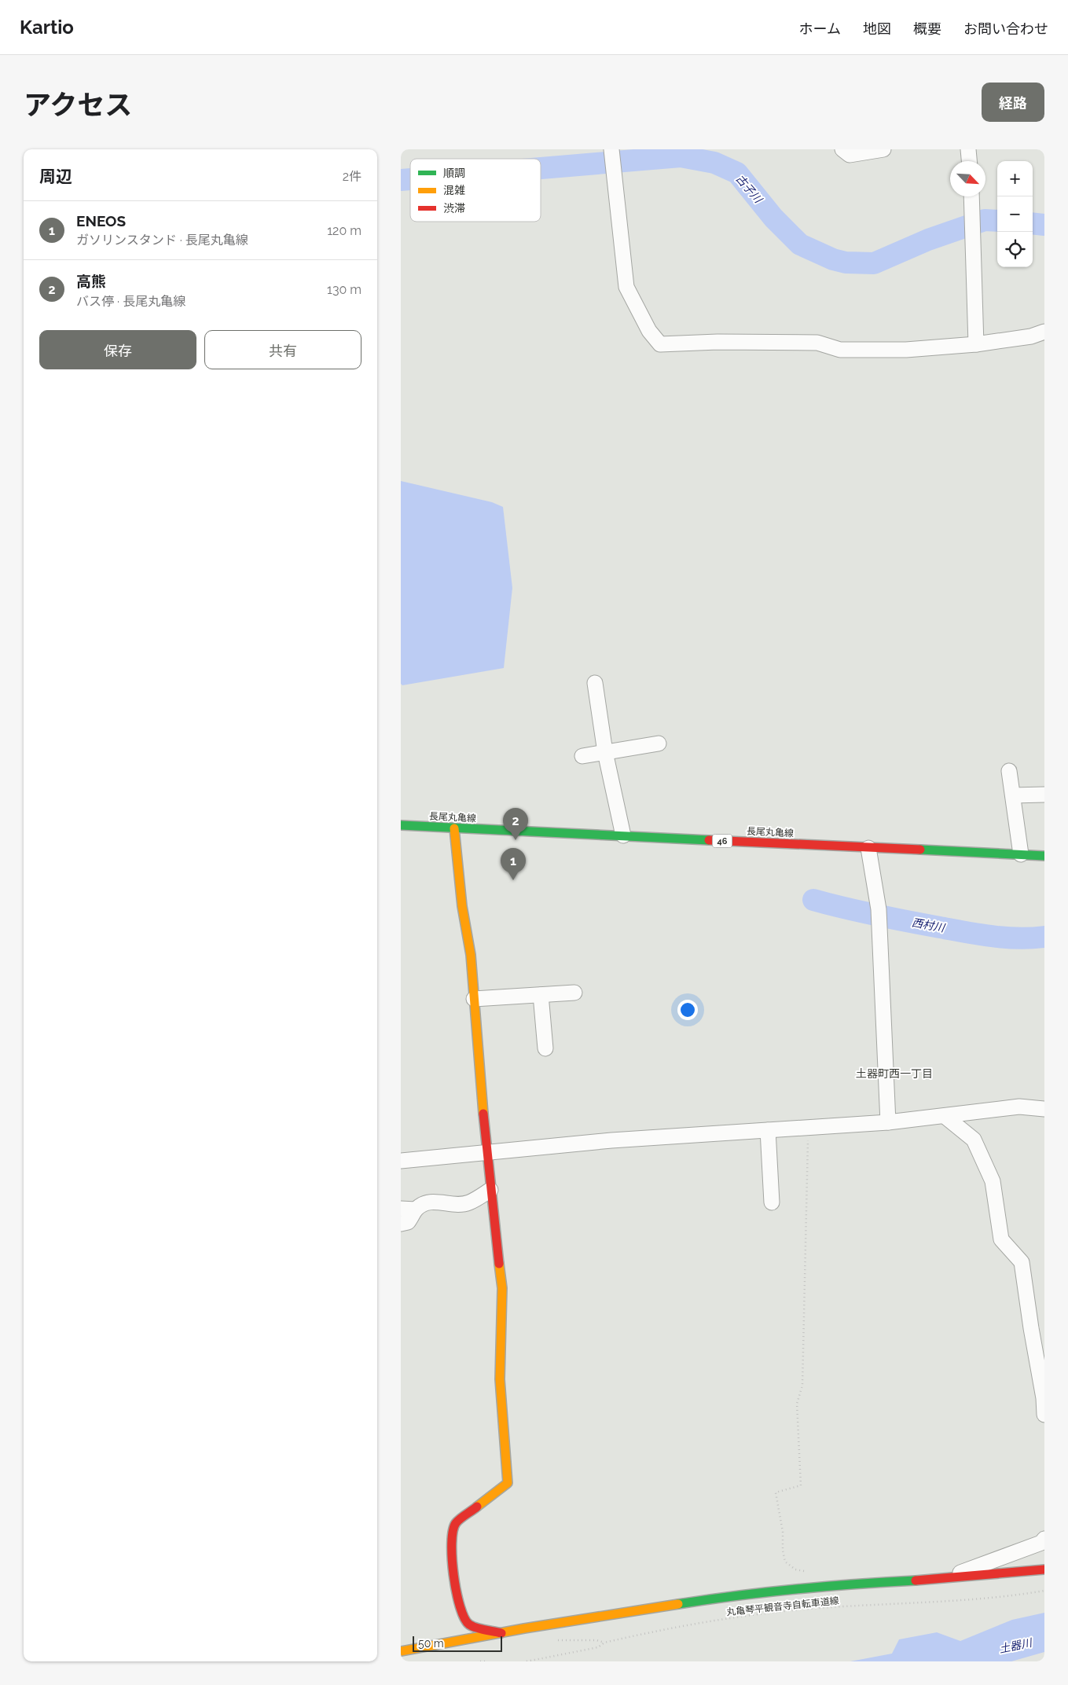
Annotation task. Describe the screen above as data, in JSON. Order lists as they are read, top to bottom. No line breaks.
{"streets":{"street":["長尾丸亀線","46"],"path":["丸亀琴平観音寺自転車道線"]},"districts":["土器町西一丁目"],"water":["古子川","西村川","土器川"],"legend":["順調","混雑","渋滞"],"scale_bar":"50 m","north":"bottom right","page":{"header":"Kartio","nav":["ホーム","地図","概要","お問い合わせ"],"title":"アクセス","buttons":["経路",["保存","共有"]],"heading":["周辺","2件"],"map_buttons":["+","−"],"list":[{"mark":"1","name":"ENEOS","note":"ガソリンスタンド · 長尾丸亀線","value":"120 m"},{"mark":"2","name":"高熊","note":"バス停 · 長尾丸亀線","value":"130 m"}],"pins":["2","1"],"scale":"50 m"}}
